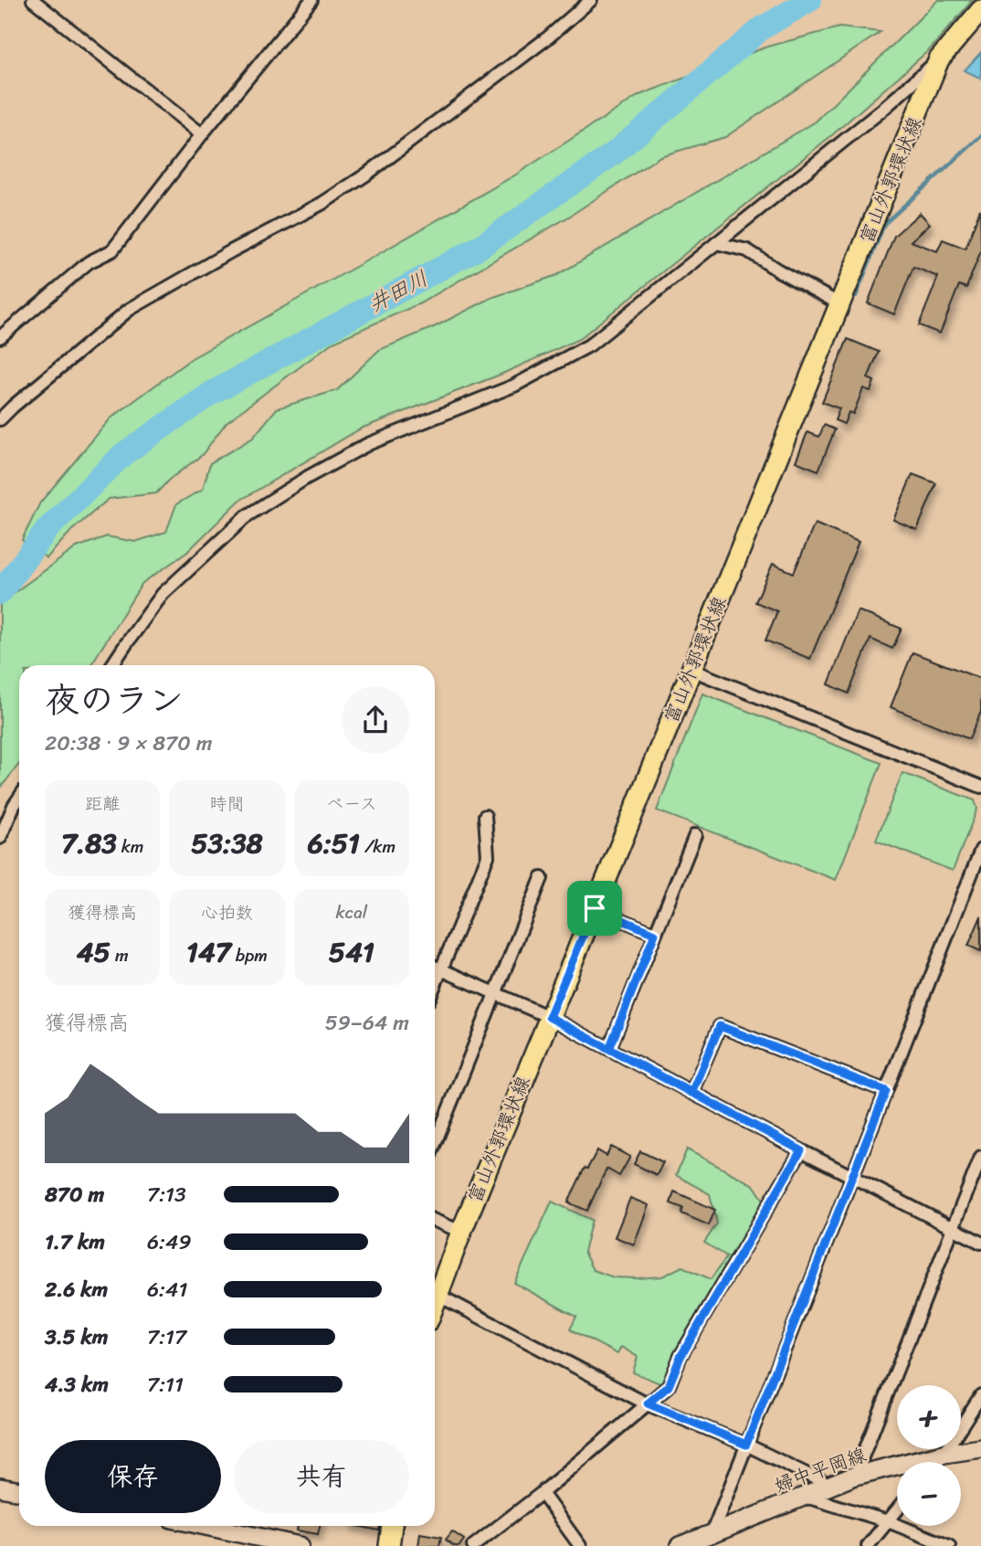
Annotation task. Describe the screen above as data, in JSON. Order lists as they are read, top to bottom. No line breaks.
{"streets":{"main road":["富山外郭環状線","婦中平岡線"]},"water":["井田川"],"page":{"heading":["夜のラン","20:38 · 9 × 870 m"],"stats":[["距離","7.83 km"],["時間","53:38"],["ペース","6:51 /km"],["獲得標高","45 m"],["心拍数","147 bpm"],["kcal","541"]],"chart":["獲得標高","59–64 m"],"list":[{"name":"870 m","note":"7:13"},{"name":"1.7 km","note":"6:49"},{"name":"2.6 km","note":"6:41"},{"name":"3.5 km","note":"7:17"},{"name":"4.3 km","note":"7:11"}],"map_buttons":["+","−"],"buttons":["保存","共有"]}}
